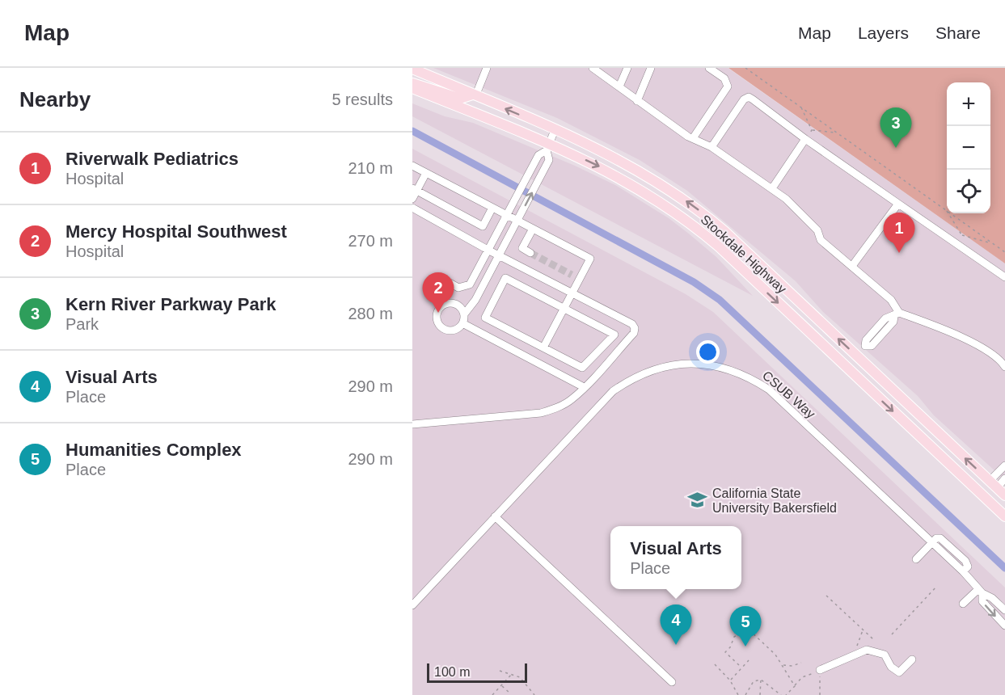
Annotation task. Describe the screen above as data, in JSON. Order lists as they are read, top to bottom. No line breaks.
{"streets":{"main road":["Stockdale Highway"],"street":["CSUB Way"]},"places":{"school or university":["California State University Bakersfield"]},"scale_bar":"100 m","page":{"header":"Map","nav":["Map","Layers","Share"],"heading":["Nearby","5 results"],"map_buttons":["+","−"],"pins":["3","1","2","4","5"],"list":[{"mark":"1","name":"Riverwalk Pediatrics","note":"Hospital","value":"210 m"},{"mark":"2","name":"Mercy Hospital Southwest","note":"Hospital","value":"270 m"},{"mark":"3","name":"Kern River Parkway Park","note":"Park","value":"280 m"},{"mark":"4","name":"Visual Arts","note":"Place","value":"290 m"},{"mark":"5","name":"Humanities Complex","note":"Place","value":"290 m"}],"popup":["Visual Arts","Place"],"scale":"100 m"}}
